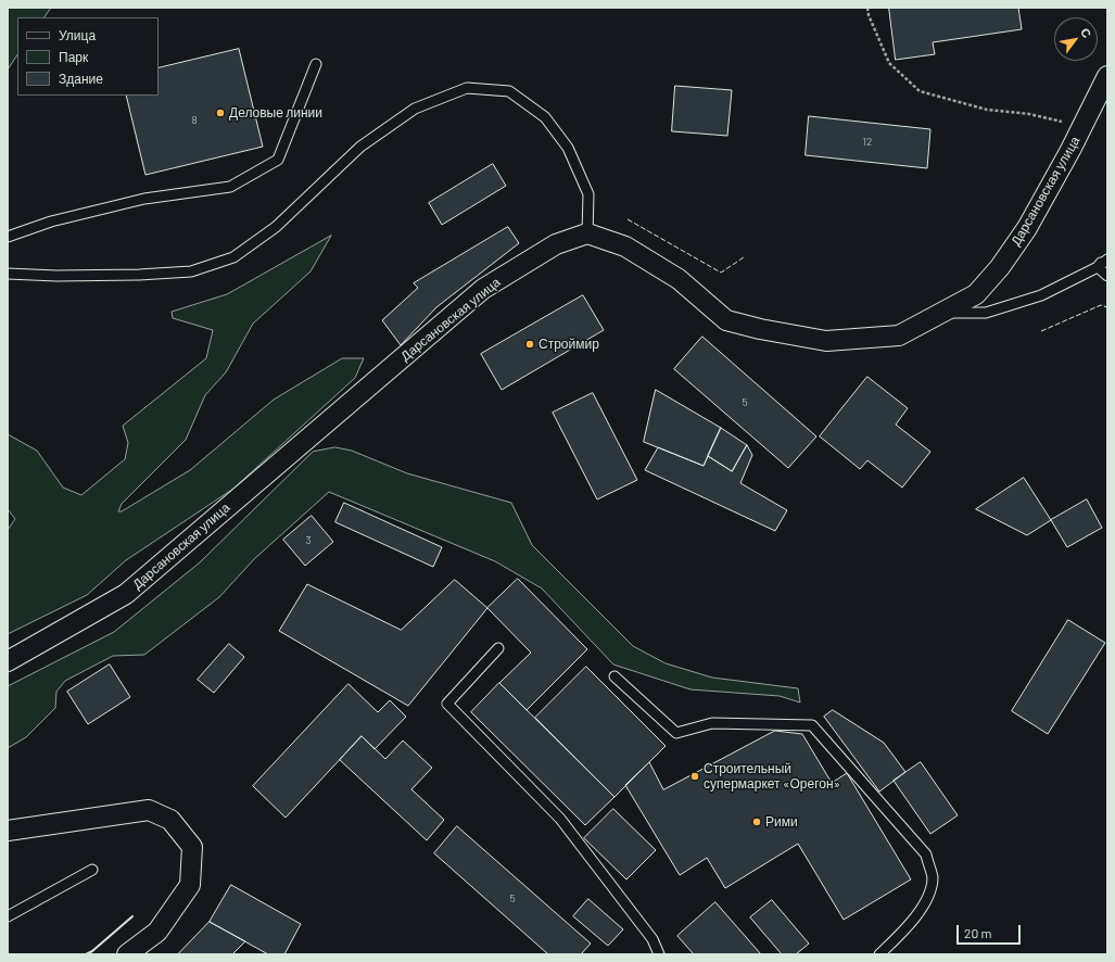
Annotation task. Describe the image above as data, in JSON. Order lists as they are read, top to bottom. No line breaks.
{"streets":{"street":["Дарсановская улица"]},"places":["Деловые линии","Строймир","Строительный супермаркет «Орегон»","Рими"],"house_numbers":["8","12","5","3","5"],"legend":["Улица","Парк","Здание"],"scale_bar":"20 m","north":"top right"}
